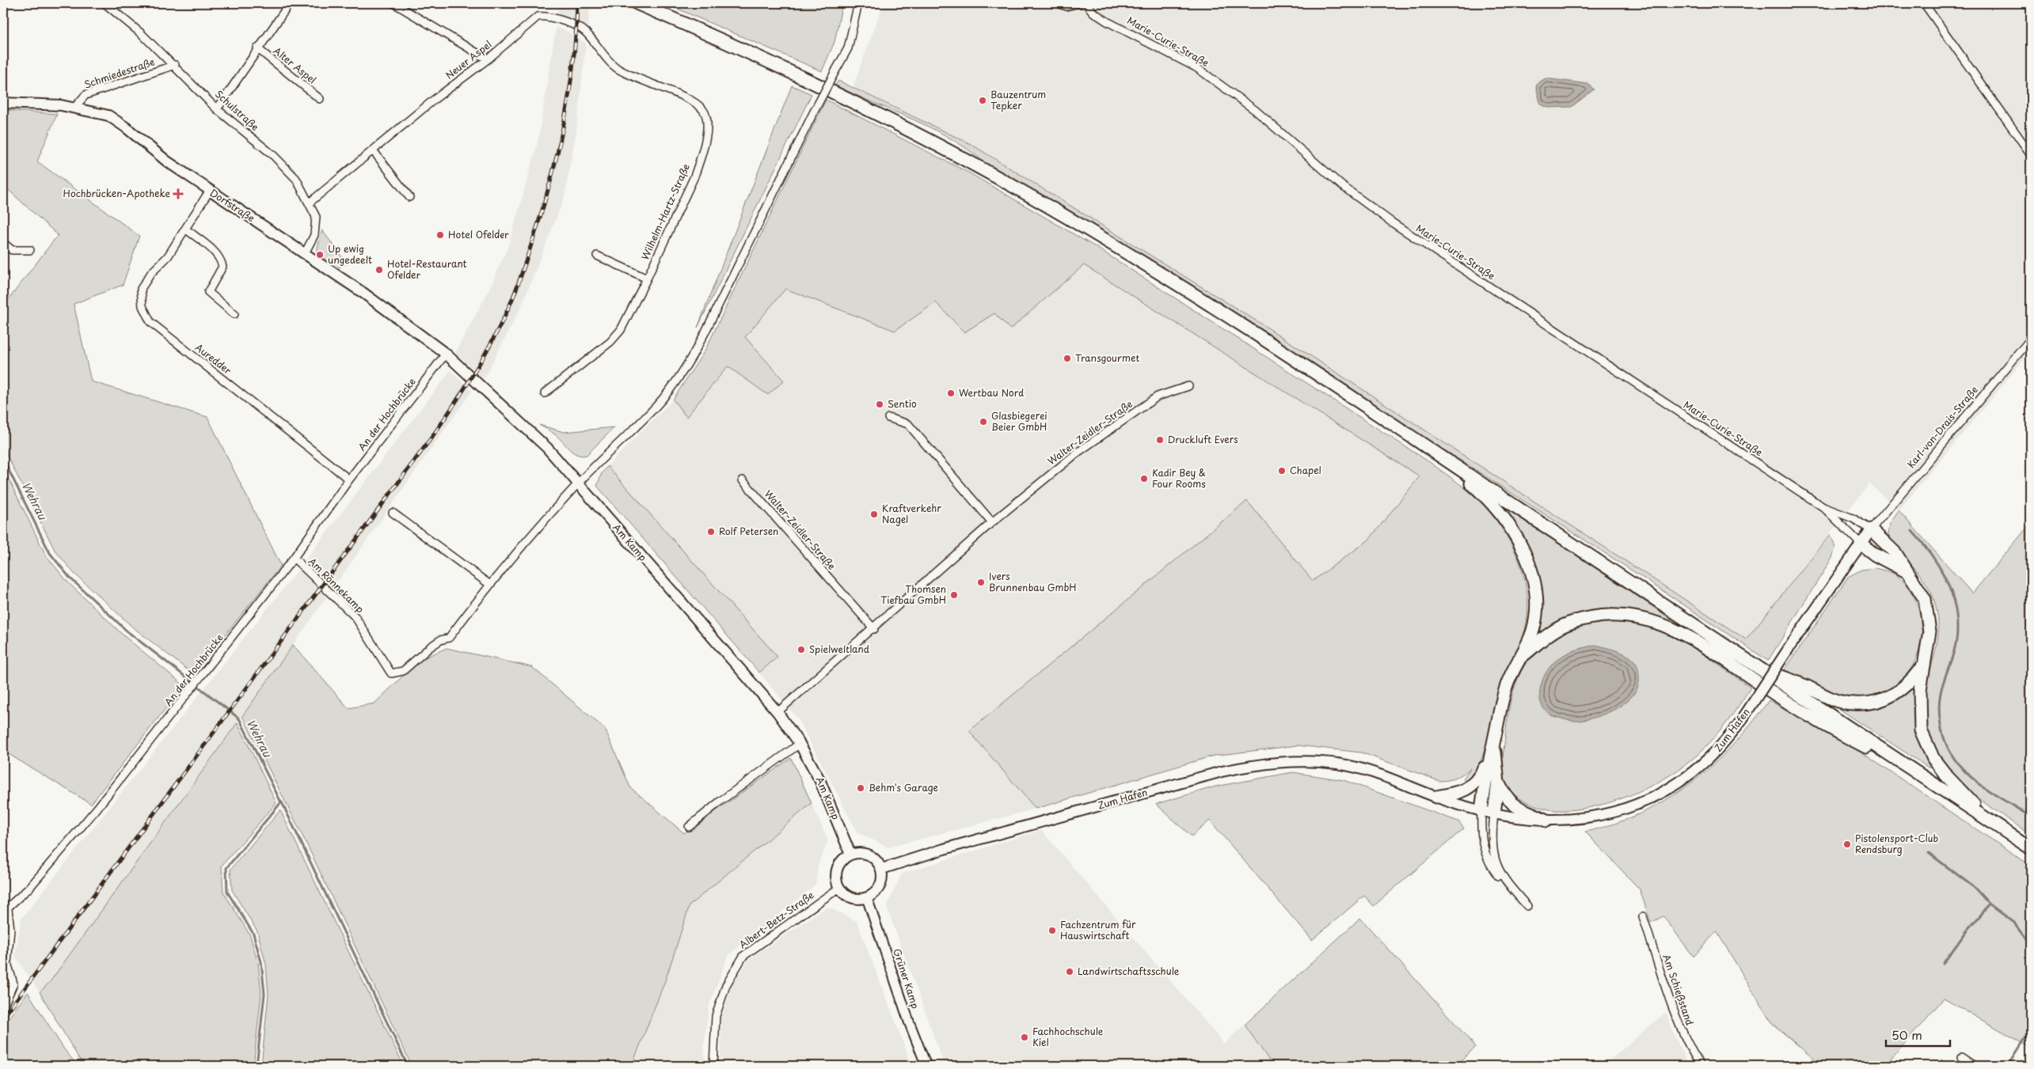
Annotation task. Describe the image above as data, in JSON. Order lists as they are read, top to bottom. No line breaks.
{"streets":{"main road":["Dorfstraße","Am Kamp","Zum Hafen"],"street":["Marie-Curie-Straße","Neuer Aspel","Alter Aspel","Schmiedestraße","Schulstraße","Wilhelm-Hartz-Straße","Auredder","An der Hochbrücke","Karl-von-Drais-Straße","Walter-Zeidler-Straße","Am Rönnekamp","Albert-Betz-Straße","Grüner Kamp","Am Schießstand"]},"crossings":[["Marie-Curie-Straße","Karl-von-Drais-Straße"],["Marie-Curie-Straße","Zum Hafen"],["Neuer Aspel","Schulstraße"],["Neuer Aspel","Wilhelm-Hartz-Straße"],["Alter Aspel","Schulstraße"],["Schmiedestraße","Schulstraße"],["Schmiedestraße","Dorfstraße"],["Schulstraße","Dorfstraße"],["Dorfstraße","Auredder"],["Dorfstraße","An der Hochbrücke"],["Dorfstraße","Am Kamp"],["Auredder","An der Hochbrücke"],["An der Hochbrücke","Am Kamp"],["An der Hochbrücke","Am Rönnekamp"],["Karl-von-Drais-Straße","Zum Hafen"],["Walter-Zeidler-Straße","Am Kamp"],["Am Kamp","Am Rönnekamp"],["Am Kamp","Zum Hafen"],["Am Kamp","Albert-Betz-Straße"],["Am Kamp","Grüner Kamp"],["Zum Hafen","Albert-Betz-Straße"],["Zum Hafen","Grüner Kamp"],["Albert-Betz-Straße","Grüner Kamp"]],"water":["Wehrau"],"places":{"other":["Bauzentrum Tepker","Hotel Ofelder","Up ewig ungedeelt","Hotel-Restaurant Ofelder","Transgourmet","Wertbau Nord","Sentio","Glasbiegerei Beier GmbH","Druckluft Evers","Chapel","Kadir Bey & Four Rooms","Kraftverkehr Nagel","Rolf Petersen","Ivers Brunnenbau GmbH","Thomsen Tiefbau GmbH","Spielweltland","Behm's Garage","Pistolensport-Club Rendsburg","Fachzentrum für Hauswirtschaft","Landwirtschaftsschule","Fachhochschule Kiel"],"health":["Hochbrücken-Apotheke"]},"scale_bar":"50 m"}
